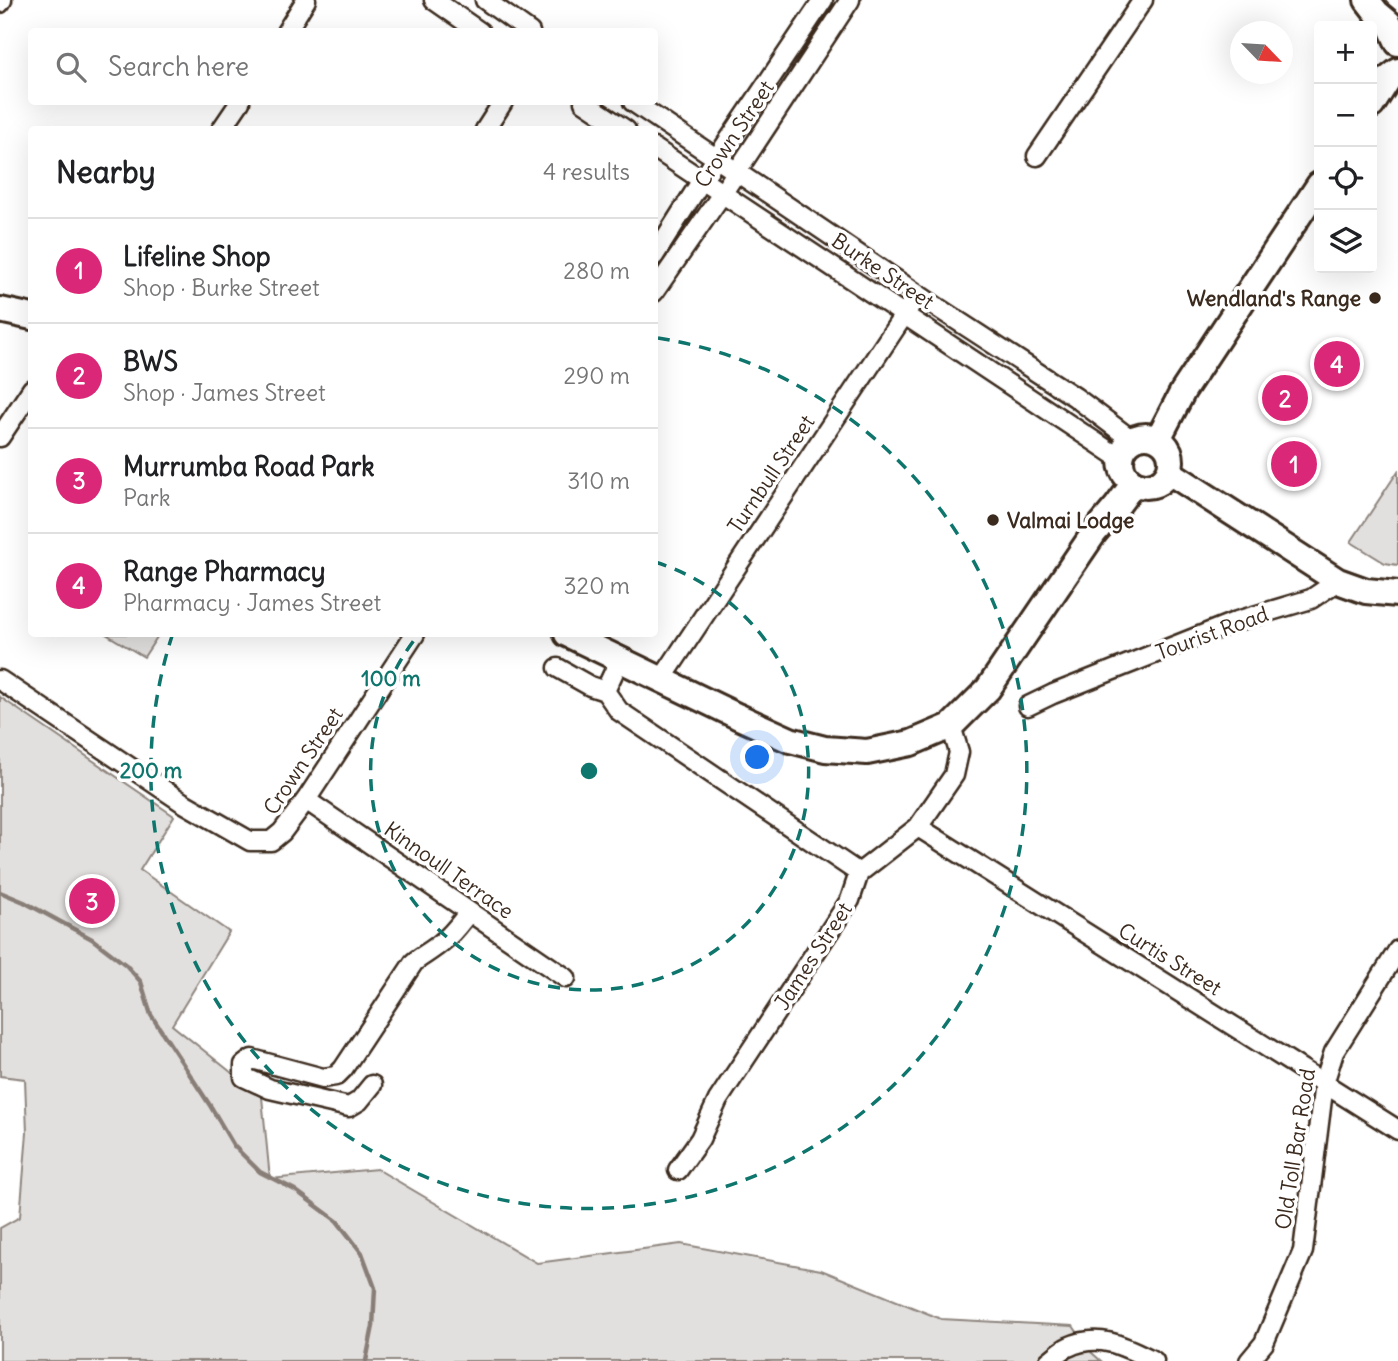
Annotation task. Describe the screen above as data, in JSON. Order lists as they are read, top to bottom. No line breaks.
{"streets":{"street":["Crown Street","Burke Street","Turnbull Street","Tourist Road","Kinnoull Terrace","James Street","Curtis Street","Old Toll Bar Road"]},"crossings":[["Crown Street","Burke Street"],["Crown Street","Kinnoull Terrace"],["Burke Street","Turnbull Street"],["Curtis Street","Old Toll Bar Road"]],"places":["Wendland's Range","Valmai Lodge"],"north":"bottom right","page":{"map_buttons":["+","−"],"search":"Search here","heading":["Nearby","4 results"],"list":[{"mark":"1","name":"Lifeline Shop","note":"Shop · Burke Street","value":"280 m"},{"mark":"2","name":"BWS","note":"Shop · James Street","value":"290 m"},{"mark":"3","name":"Murrumba Road Park","note":"Park","value":"310 m"},{"mark":"4","name":"Range Pharmacy","note":"Pharmacy · James Street","value":"320 m"}],"pins":["4","2","1","3"]},"rings":["100 m","200 m"]}
